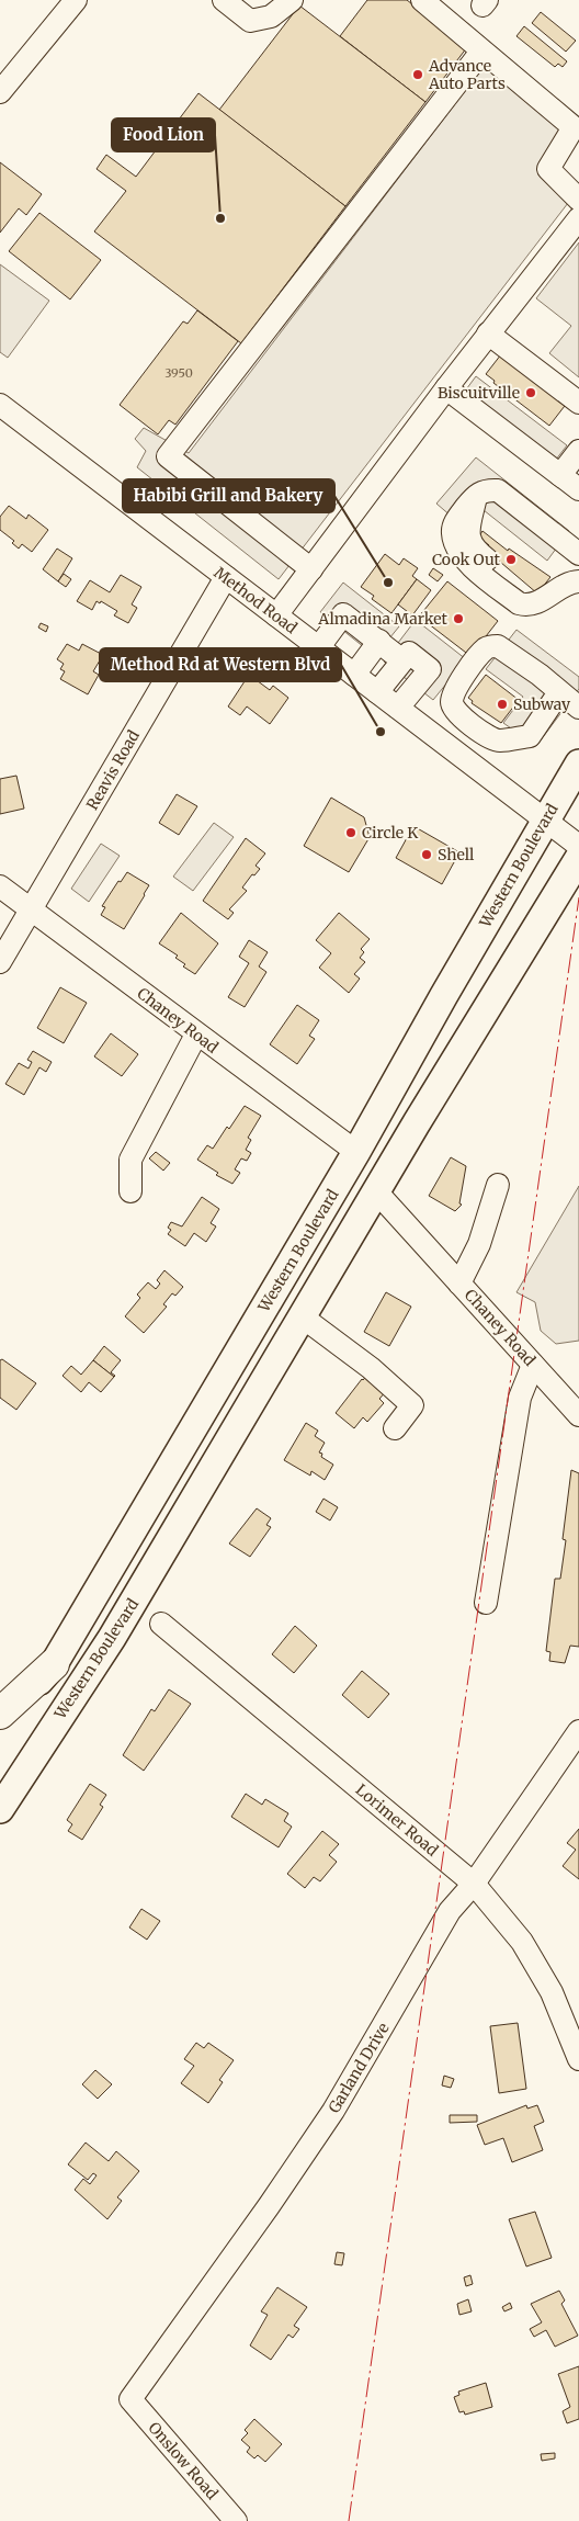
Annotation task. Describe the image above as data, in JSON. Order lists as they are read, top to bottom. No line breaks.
{"streets":{"main road":["Western Boulevard"],"street":["Method Road","Reavis Road","Chaney Road","Lorimer Road","Garland Drive","Onslow Road"]},"crossings":[["Method Road","Reavis Road"],["Method Road","Western Boulevard"],["Reavis Road","Chaney Road"],["Western Boulevard","Chaney Road"],["Lorimer Road","Garland Drive"],["Garland Drive","Onslow Road"]],"places":["Advance Auto Parts","Food Lion","Biscuitville","Cook Out","Habibi Grill and Bakery","Almadina Market","Subway","Method Rd at Western Blvd","Circle K","Shell"],"house_numbers":["3950"]}
